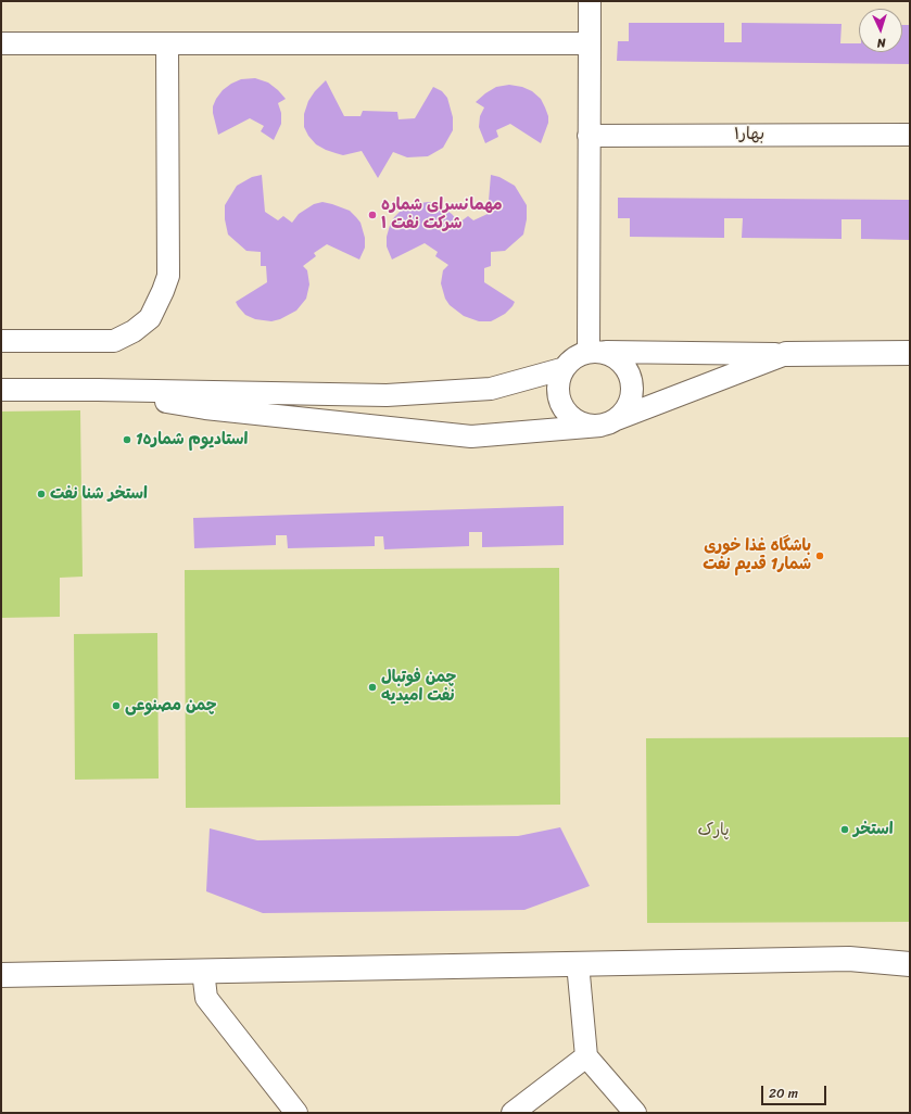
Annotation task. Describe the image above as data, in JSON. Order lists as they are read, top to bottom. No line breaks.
{"streets":{"street":["بهار۱"]},"parks":["پارک"],"places":["مهمانسرای شماره ۱ شرکت نفت","استادیوم شماره1","استخر شنا نفت","باشگاه غذا خوری شمار1 قدیم نفت","چمن فوتبال نفت امیدیه","چمن مصنوعی","استخر"],"scale_bar":"20 m","north":"bottom"}
